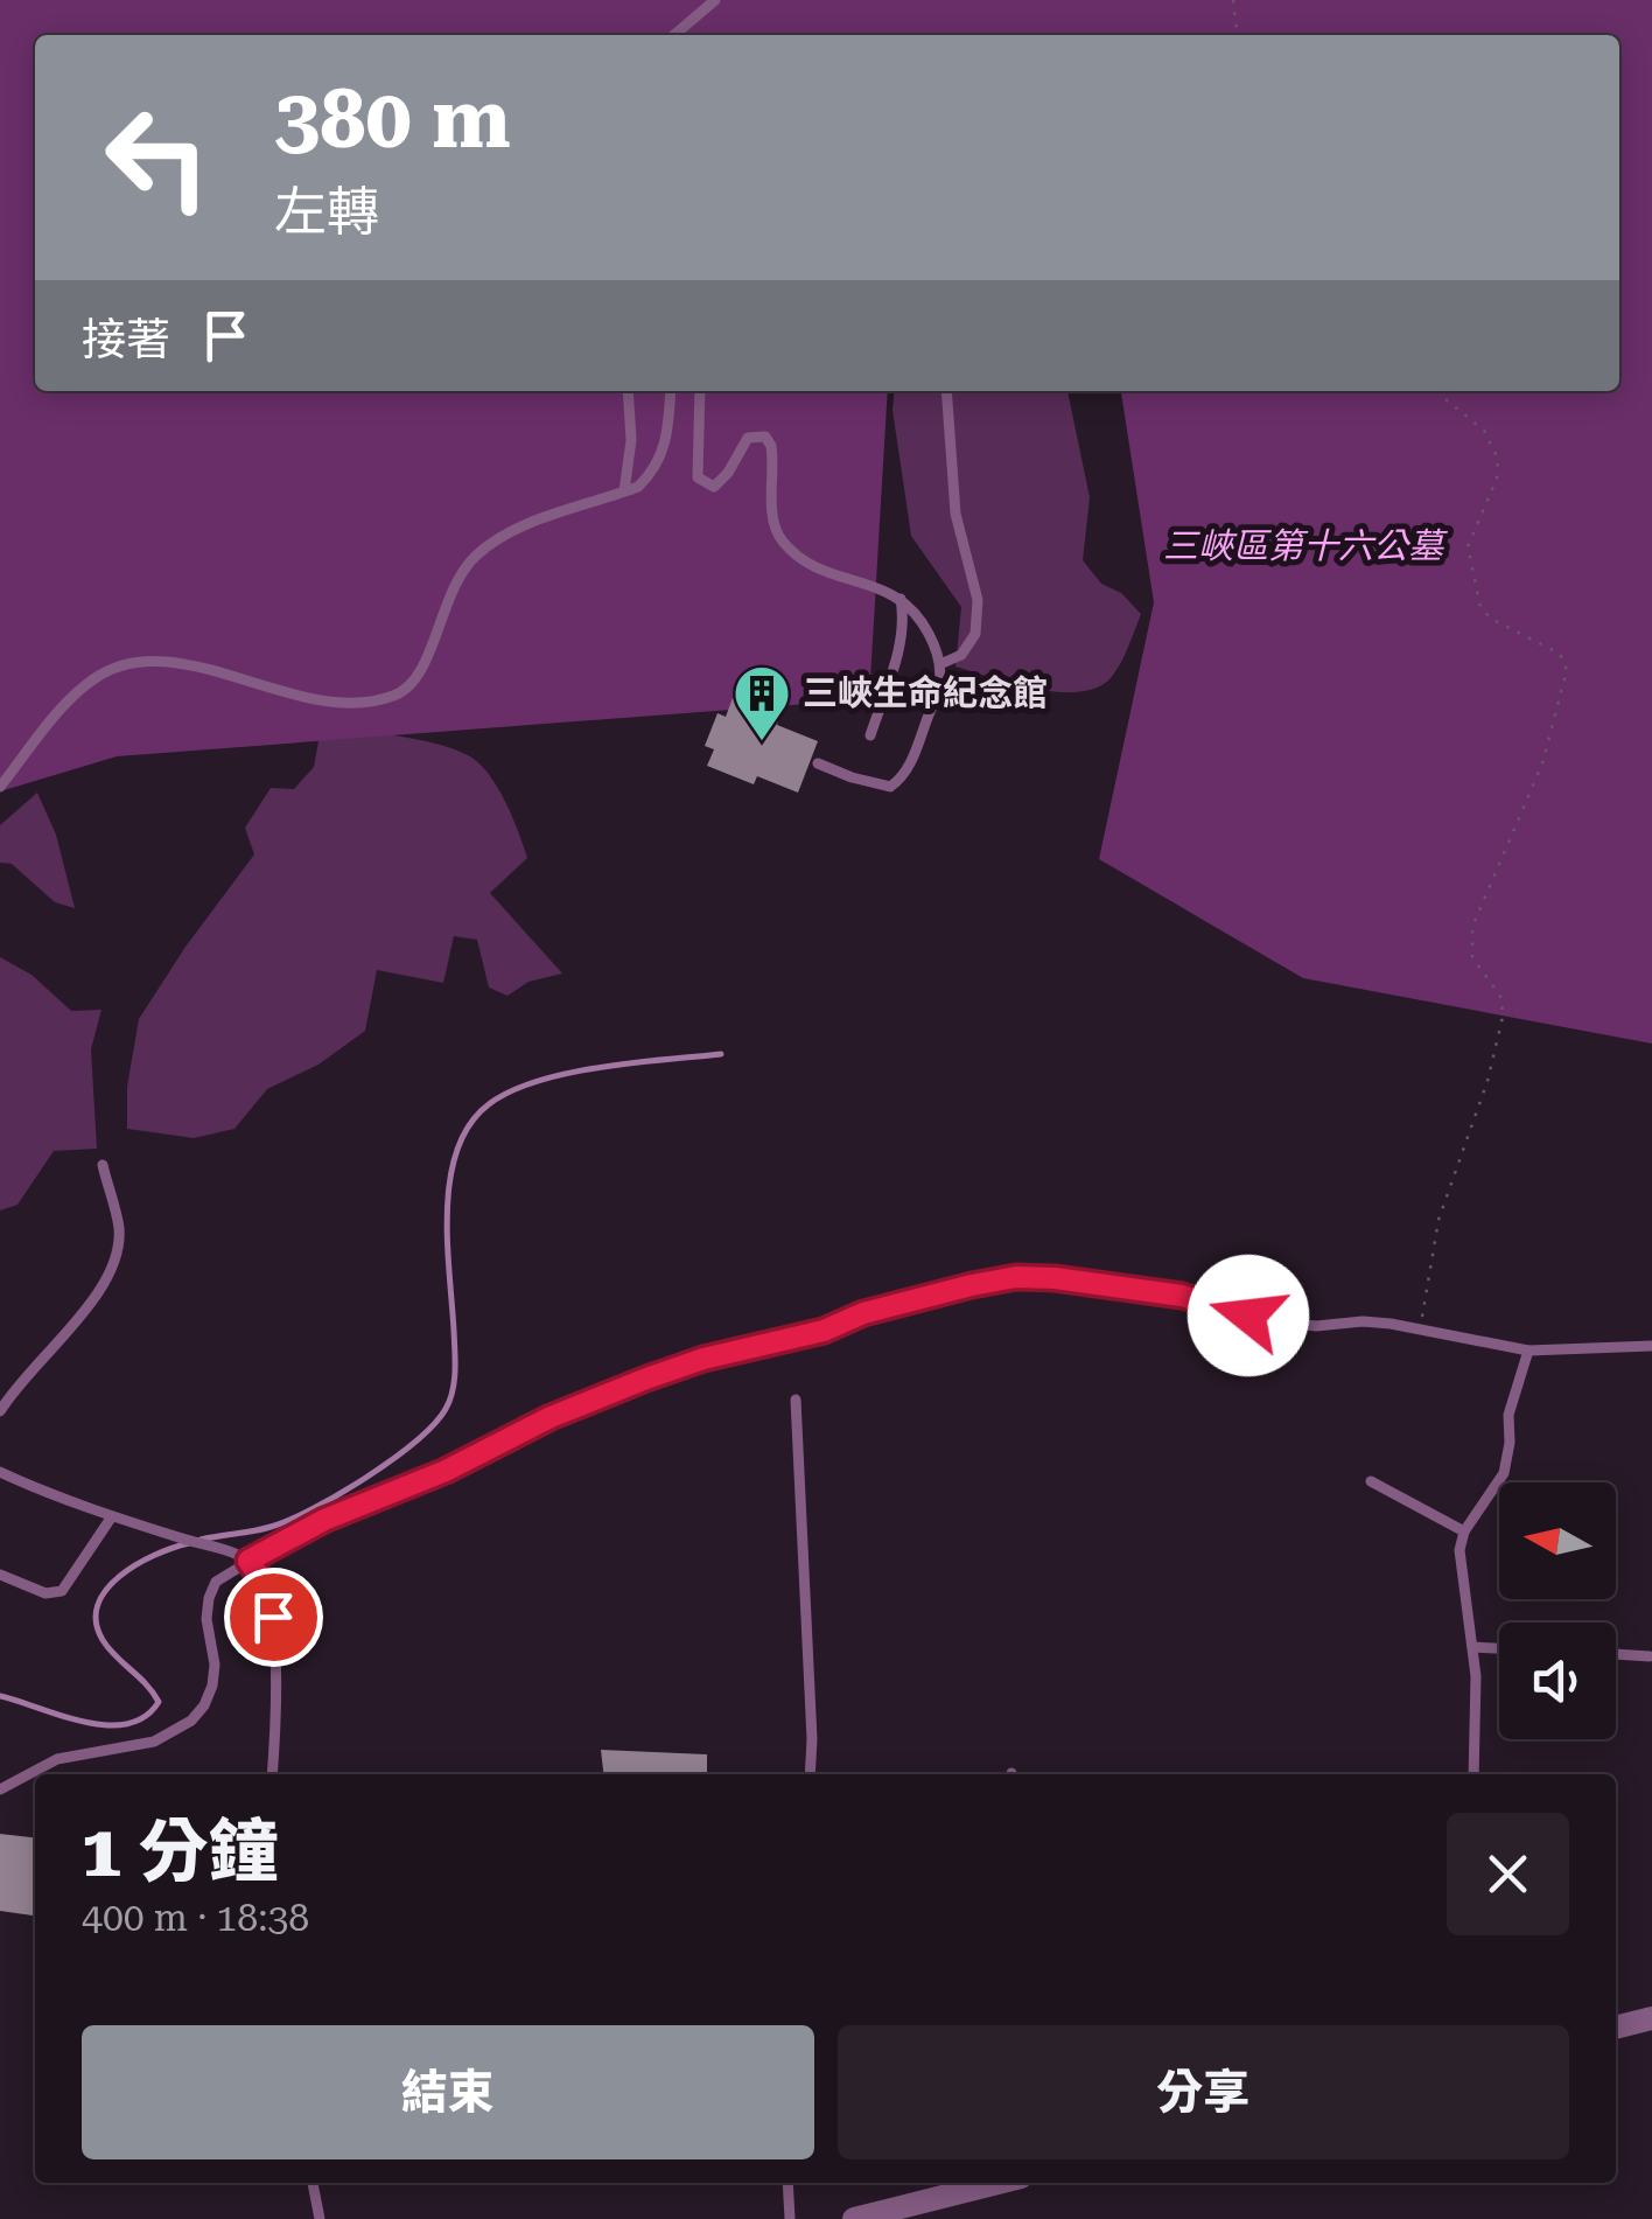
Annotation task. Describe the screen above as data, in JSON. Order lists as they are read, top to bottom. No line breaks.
{"parks":["三峽區第十六公墓"],"places":{"building":["三峽生命紀念館"]},"north":"left","page":{"turn":["380 m","左轉"],"then":"接著","heading":["1 分鐘","400 m · 18:38"],"buttons":["結束","分享"]}}
